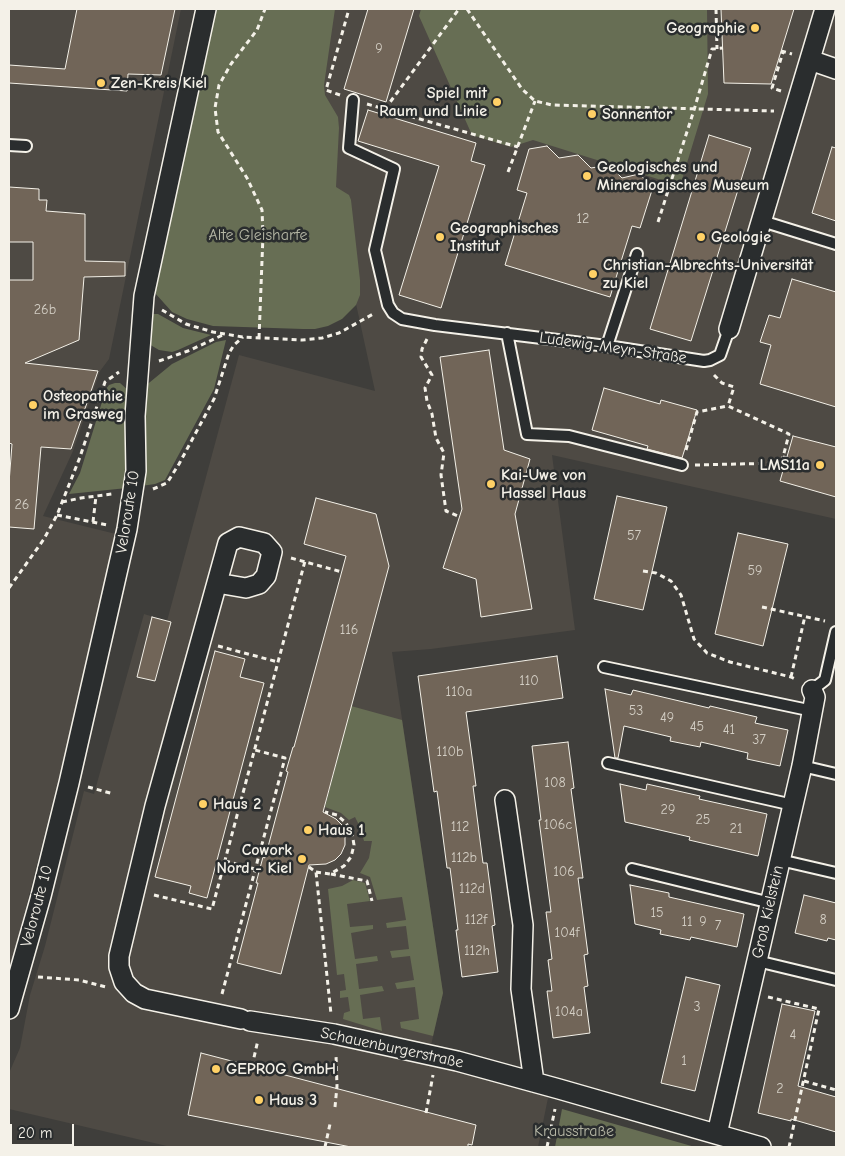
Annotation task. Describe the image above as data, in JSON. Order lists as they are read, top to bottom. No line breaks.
{"streets":{"street":["Ludewig-Meyn-Straße","Veloroute 10","Groß Kielstein","Schauenburgerstraße"]},"crossings":[["Groß Kielstein","Schauenburgerstraße"]],"parks":["Alte Gleisharfe","Krausstraße"],"places":["Geographie","Zen-Kreis Kiel","Spiel mit Raum und Linie","Sonnentor","Geologisches und Mineralogisches Museum","Geographisches Institut","Geologie","Christian-Albrechts-Universität zu Kiel","Osteopathie im Grasweg","LMS11a","Kai-Uwe von Hassel Haus","Haus 2","Haus 1","Cowork Nord - Kiel","GEPROG GmbH","Haus 3"],"house_numbers":["9","12","26b","26","57","59","116","110","110a","53","49","45","41","37","110b","108","29","25","106c","112","21","112b","106","112d","15","112f","8","11","9","7","104f","112h","3","104a","4","1","2"],"scale_bar":"20 m"}
